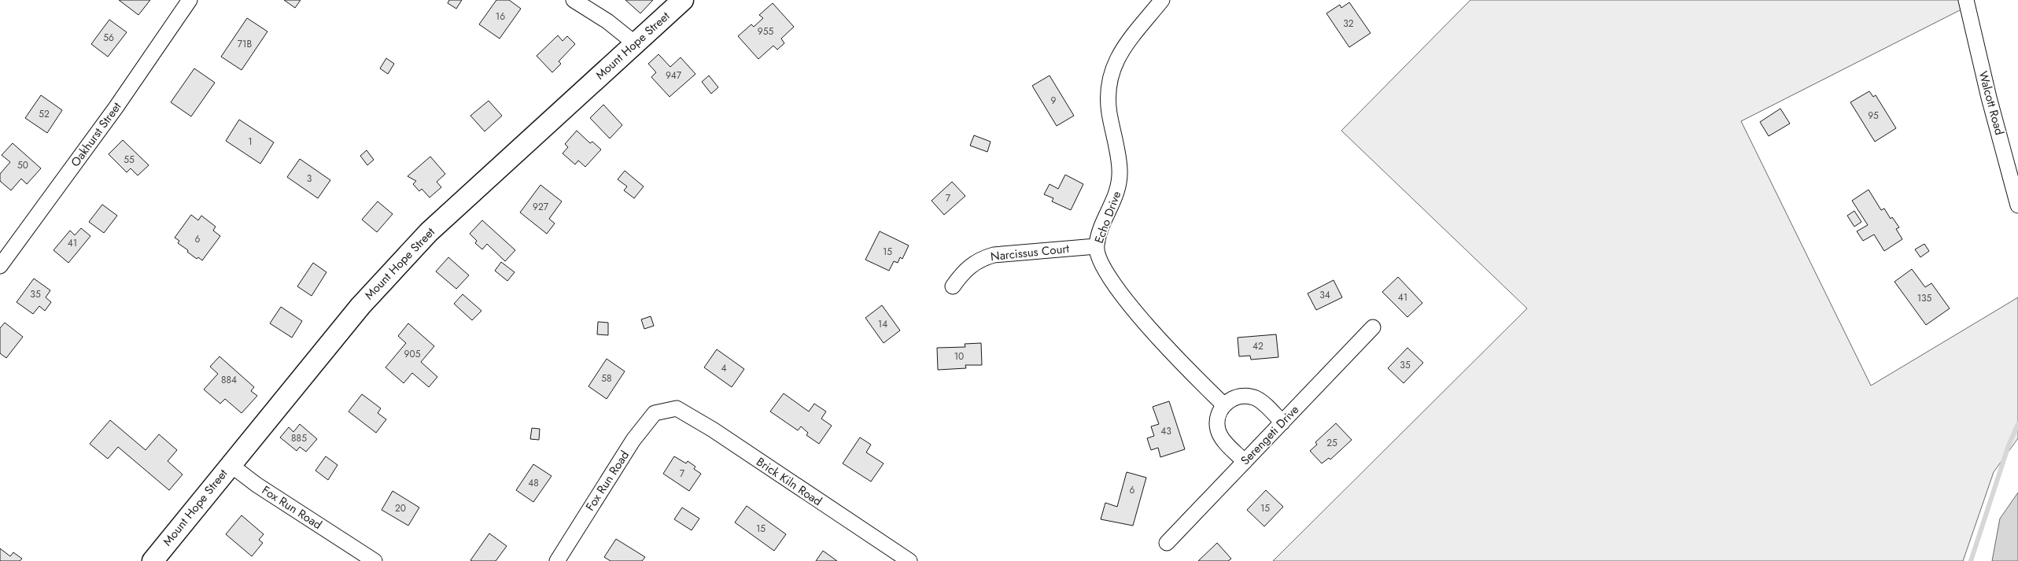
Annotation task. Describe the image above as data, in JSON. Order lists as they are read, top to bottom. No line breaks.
{"streets":{"street":["Mount Hope Street","Walcott Road","Oakhurst Street","Echo Drive","Narcissus Court","Serengeti Drive","Fox Run Road","Brick Kiln Road"]},"crossings":[["Mount Hope Street","Fox Run Road"],["Echo Drive","Narcissus Court"],["Echo Drive","Serengeti Drive"],["Fox Run Road","Brick Kiln Road"]],"house_numbers":["16","32","955","56","71B","947","9","52","95","1","55","50","3","7","927","6","41","15","35","34","41","135","14","42","905","10","35","4","58","884","43","885","25","7","48","6","20","15","15"]}
